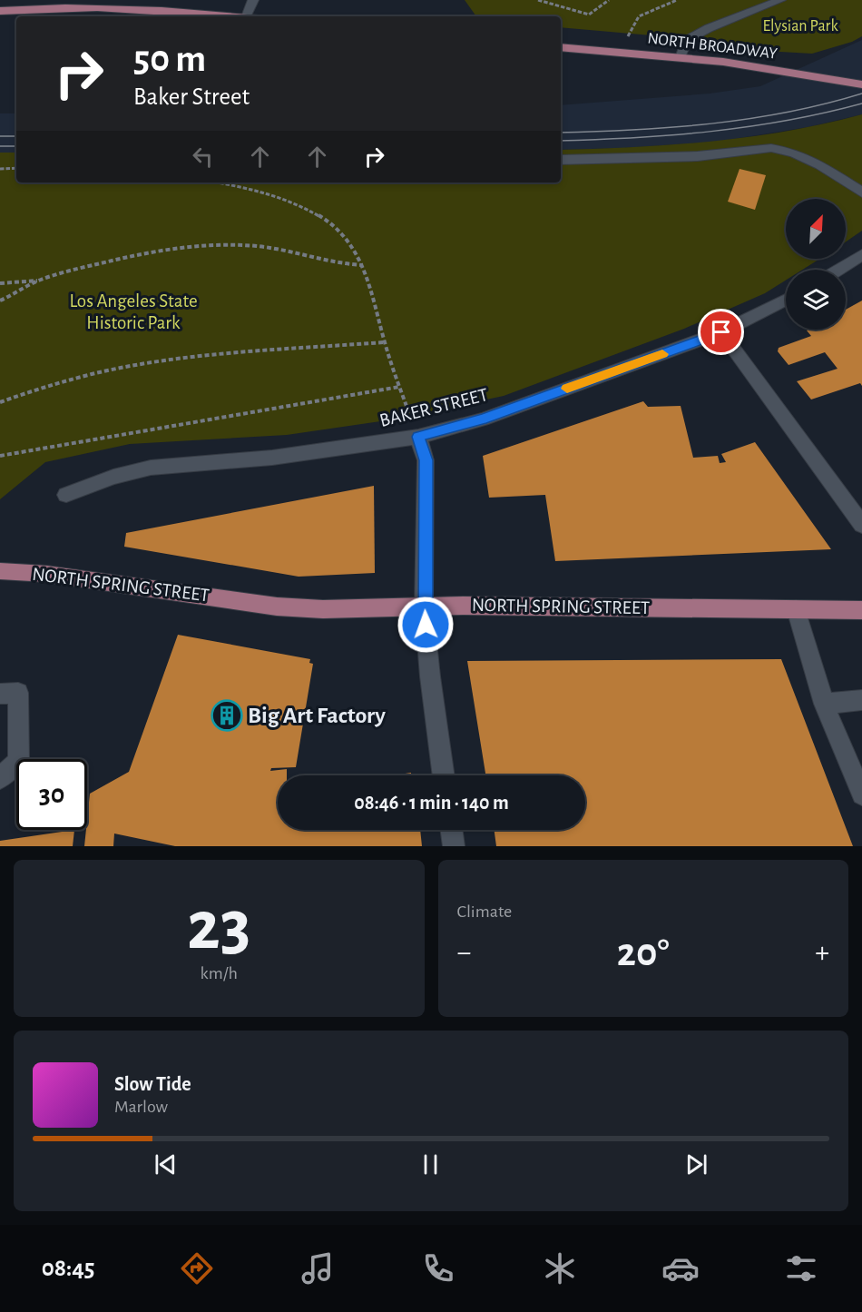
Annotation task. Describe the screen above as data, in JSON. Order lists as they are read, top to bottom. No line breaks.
{"streets":{"main road":["NORTH BROADWAY","NORTH SPRING STREET"],"street":["BAKER STREET"]},"parks":["Elysian Park","Los Angeles State Historic Park"],"places":{"building":["Big Art Factory"]},"north":"top right","page":{"turn":["50 m","Baker Street"],"limit":"30","trip":"08:46 · 1 min · 140 m","tile":[["23","km/h"],"Climate"],"heat":["−","20°","+"],"song":["Slow Tide","Marlow"],"tabs":"08:45"}}
